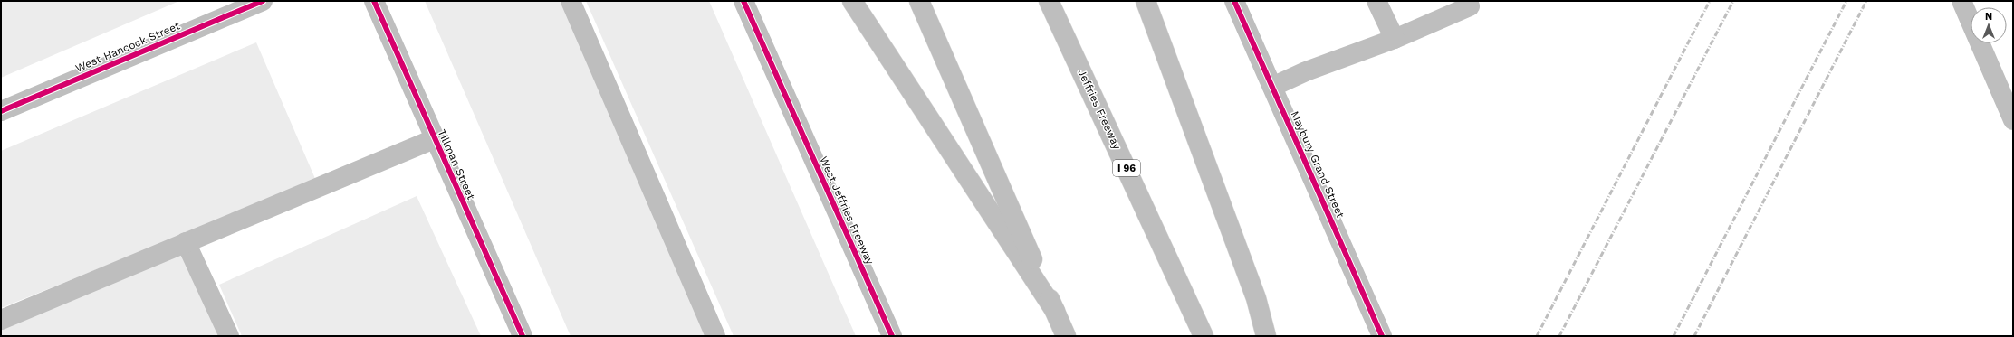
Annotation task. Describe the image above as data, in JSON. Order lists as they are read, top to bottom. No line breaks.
{"streets":{"main road":["West Hancock Street","Jeffries Freeway","Tillman Street","Maybury Grand Street","I 96","West Jeffries Freeway"]},"north":"top"}
